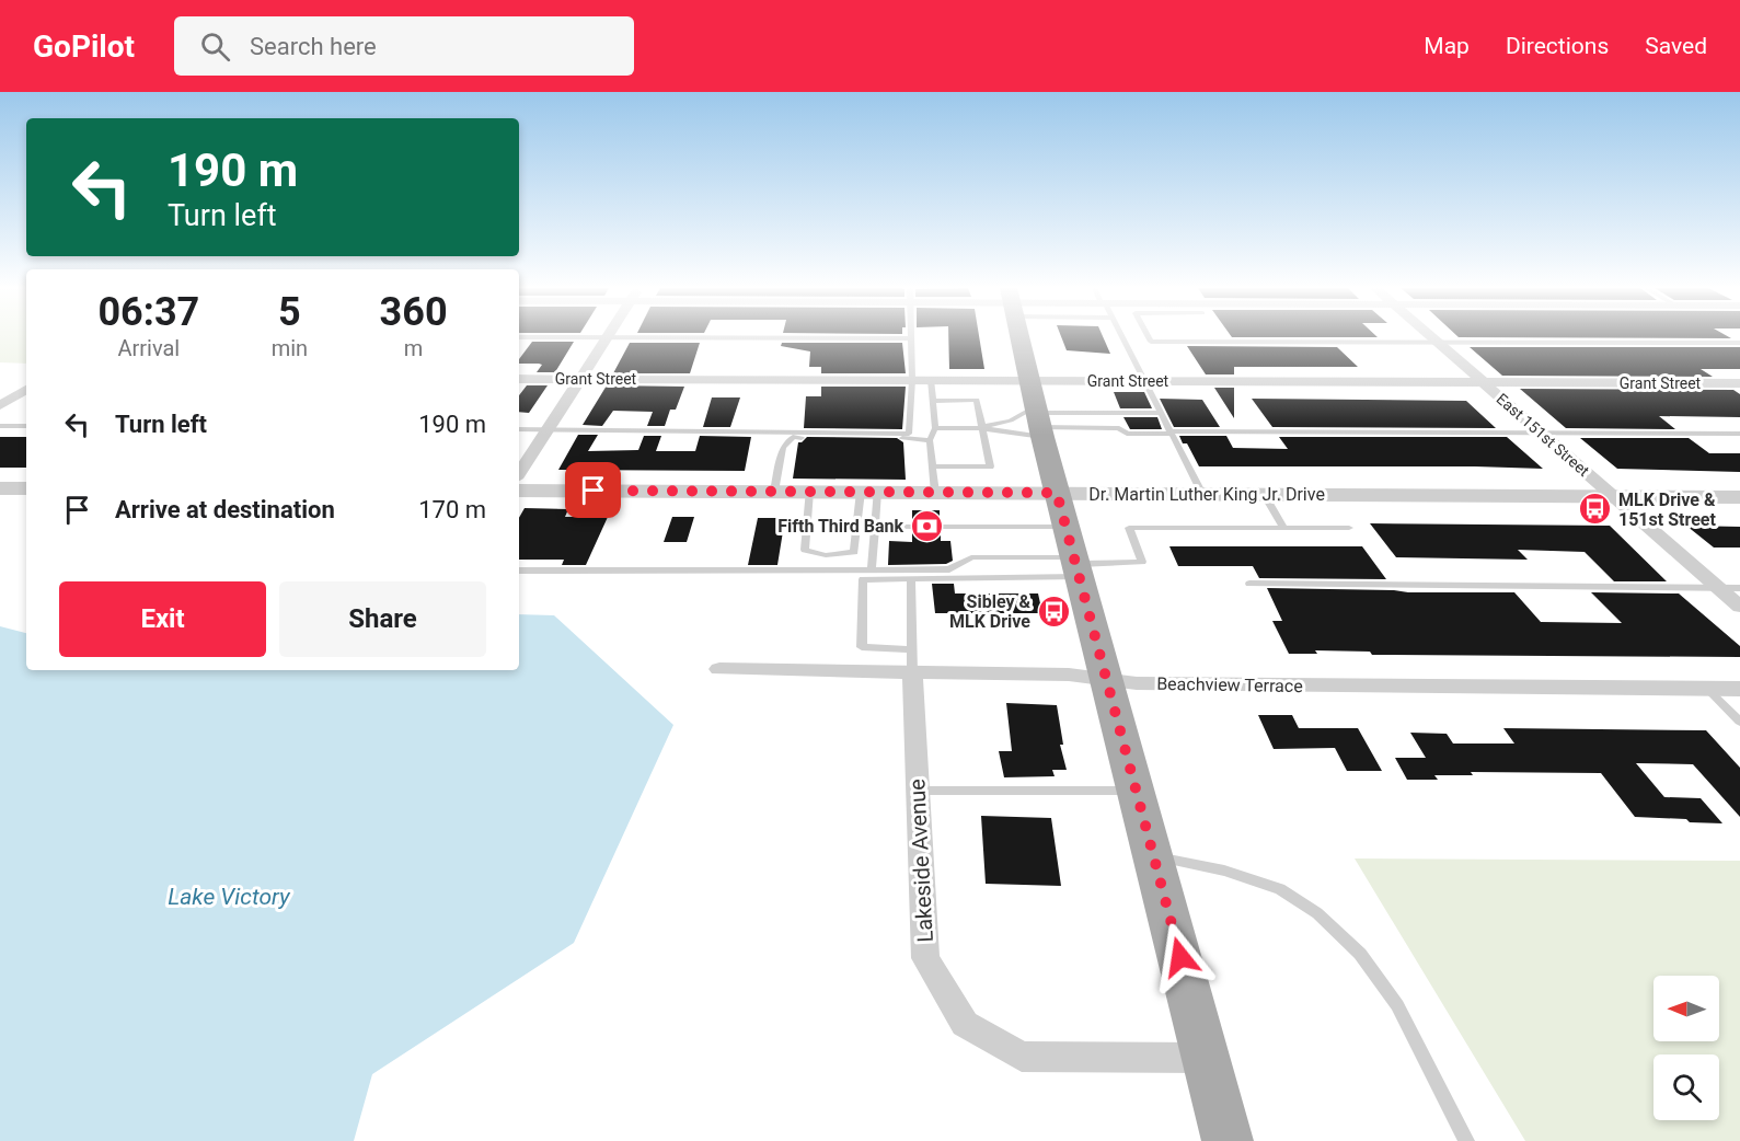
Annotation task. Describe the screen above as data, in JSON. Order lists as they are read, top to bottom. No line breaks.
{"streets":{"street":["Grant Street","East 151st Street","Dr. Martin Luther King Jr. Drive","Beachview Terrace","Lakeside Avenue"]},"crossings":[["Grant Street","East 151st Street"],["East 151st Street","Dr. Martin Luther King Jr. Drive"],["Beachview Terrace","Lakeside Avenue"]],"water":["Lake Victory"],"places":{"bus stop":["MLK Drive & 151st Street","Sibley & MLK Drive"],"bank":["Fifth Third Bank"]},"north":"left","page":{"header":"GoPilot","search":"Search here","nav":["Map","Directions","Saved"],"turn":["190 m","Turn left"],"eta":["06:37","Arrival","5","min","360","m"],"list":[{"name":"Turn left","value":"190 m"},{"name":"Arrive at destination","value":"170 m"}],"buttons":["Exit","Share"]}}
